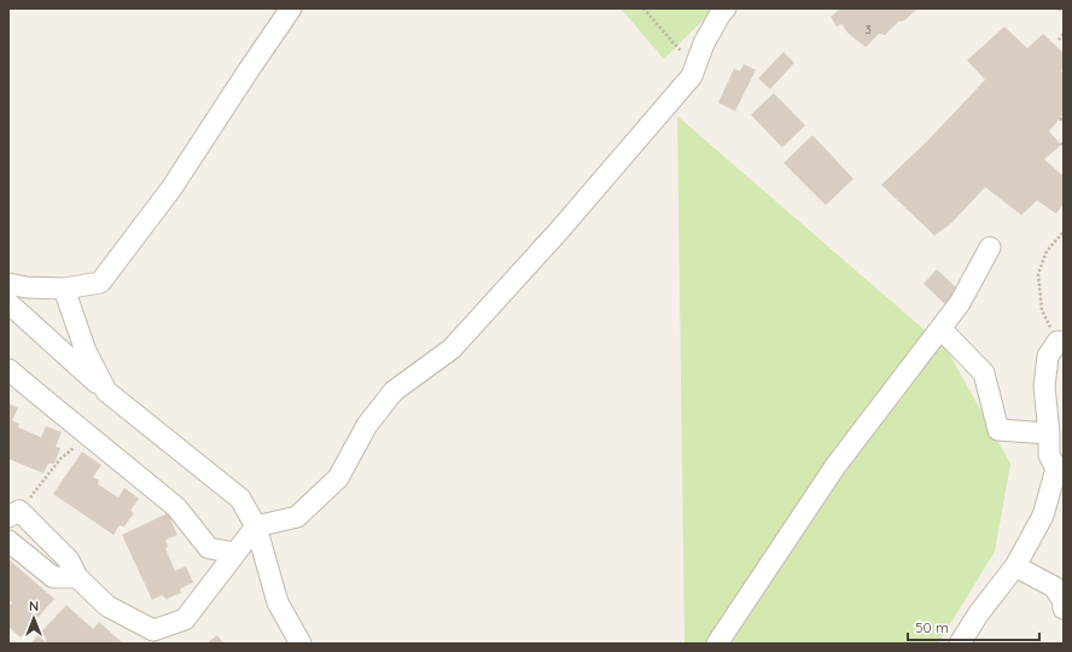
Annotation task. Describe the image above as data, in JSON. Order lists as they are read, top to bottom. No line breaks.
{"house_numbers":["3"],"scale_bar":"50 m","north":"top"}
